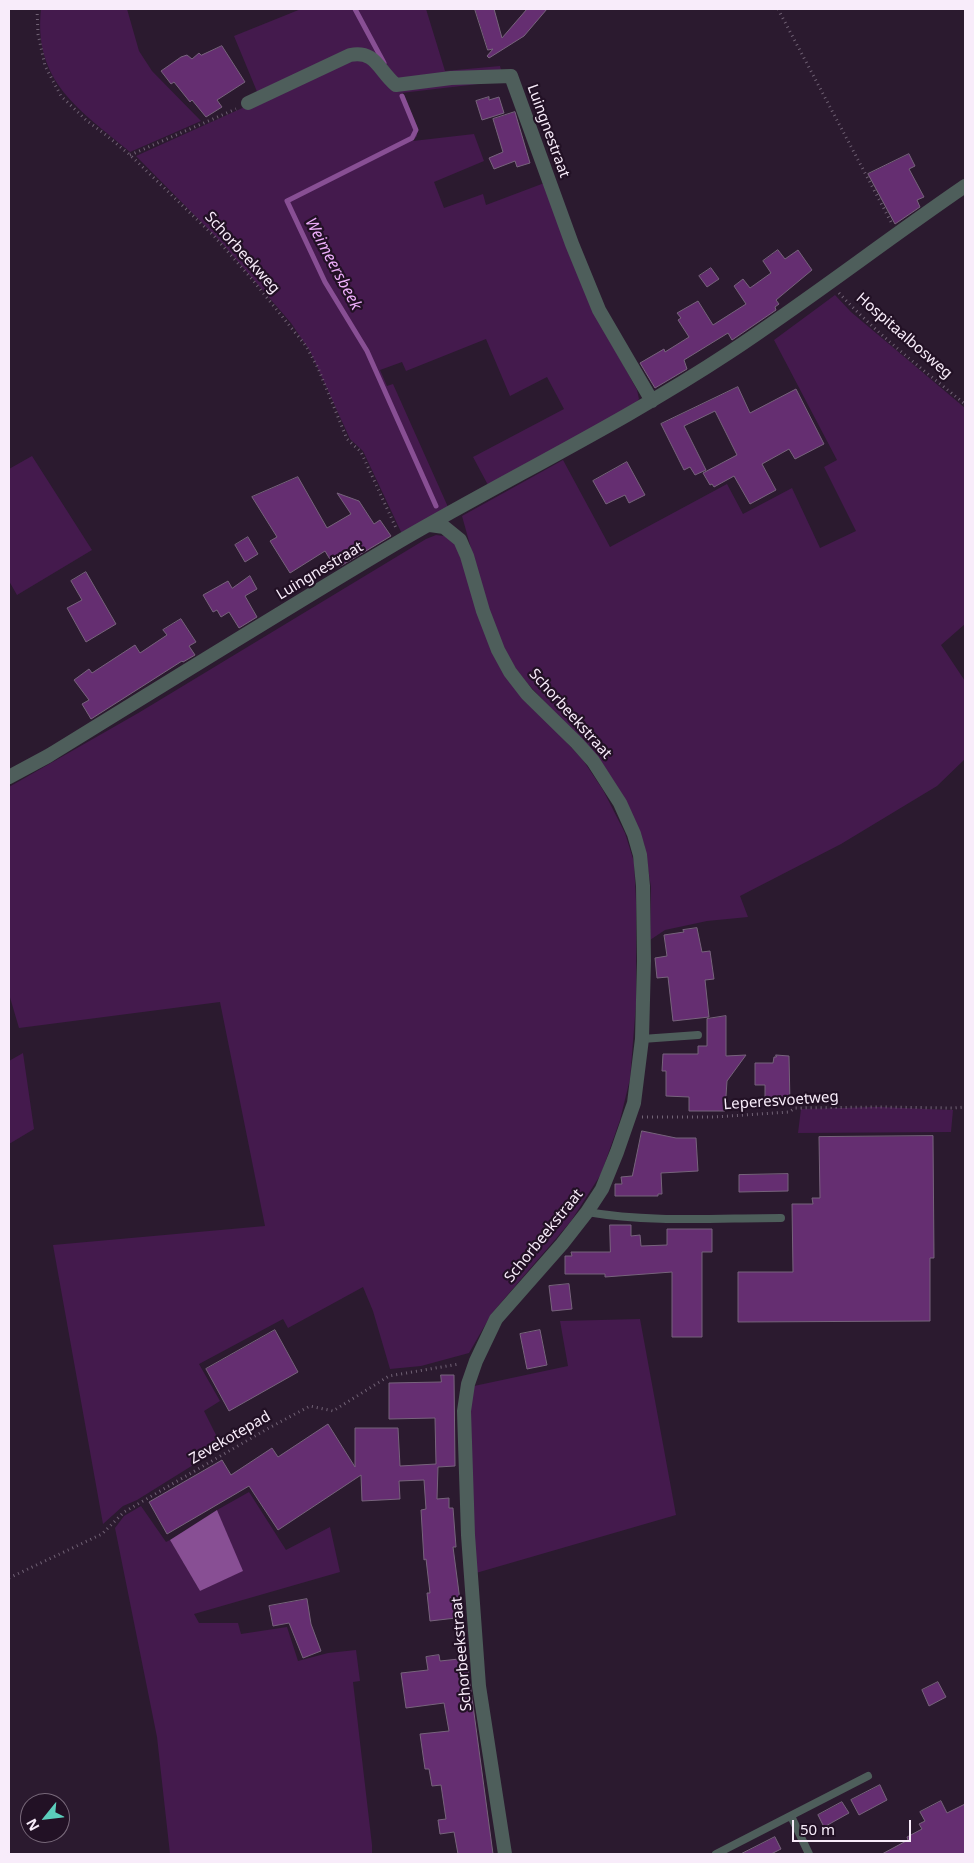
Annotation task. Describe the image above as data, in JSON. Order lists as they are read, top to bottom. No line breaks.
{"streets":{"street":["Luingnestraat","Schorbeekstraat"],"path":["Schorbeekweg","Hospitaalbosweg","Leperesvoetweg","Zevekotepad"]},"crossings":[["Luingnestraat","Schorbeekweg"],["Luingnestraat","Hospitaalbosweg"],["Luingnestraat","Schorbeekstraat"],["Schorbeekstraat","Leperesvoetweg"],["Schorbeekstraat","Zevekotepad"]],"water":["Weimeersbeek"],"scale_bar":"50 m","north":"bottom left"}
